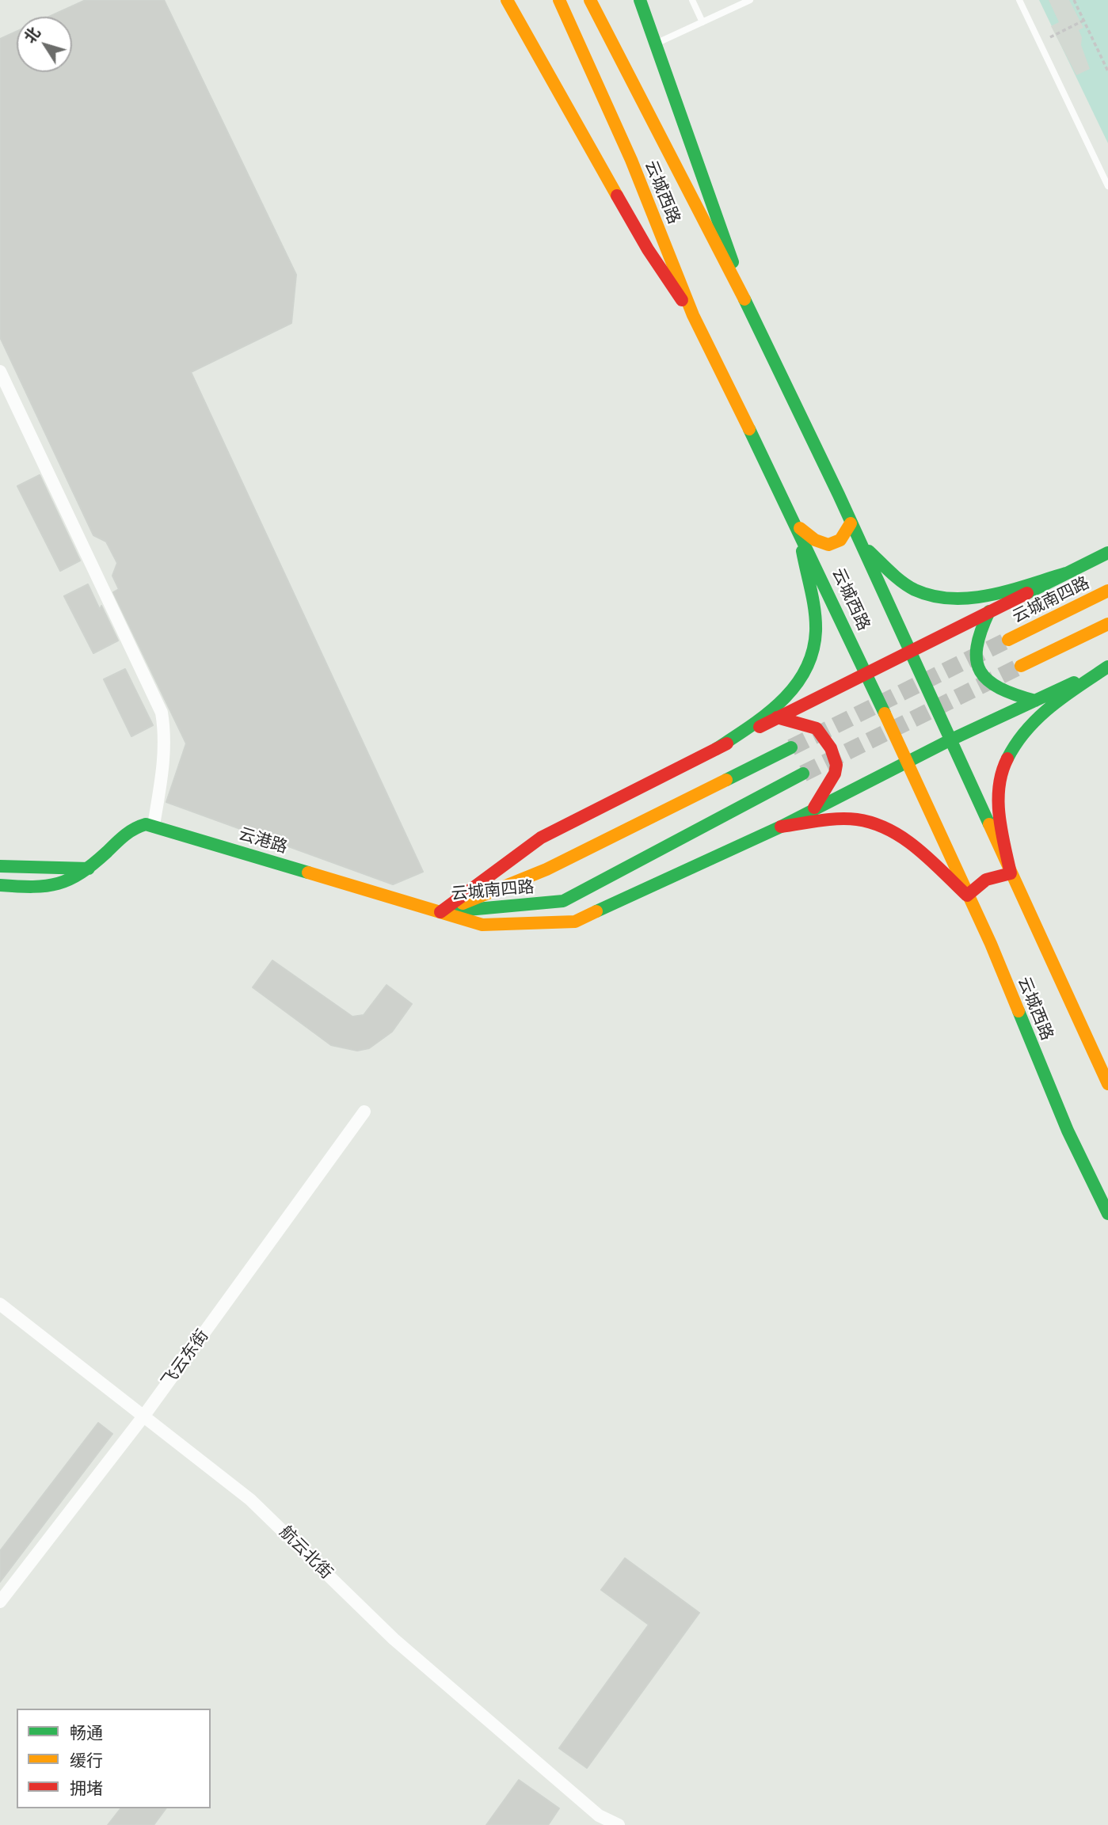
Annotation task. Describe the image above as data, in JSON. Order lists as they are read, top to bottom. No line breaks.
{"streets":{"main road":["云城西路","云城南四路","云港路"],"street":["飞云东街","航云北街"]},"crossings":[["云城南四路","云港路"],["飞云东街","航云北街"]],"legend":["畅通","缓行","拥堵"],"north":"top left"}
